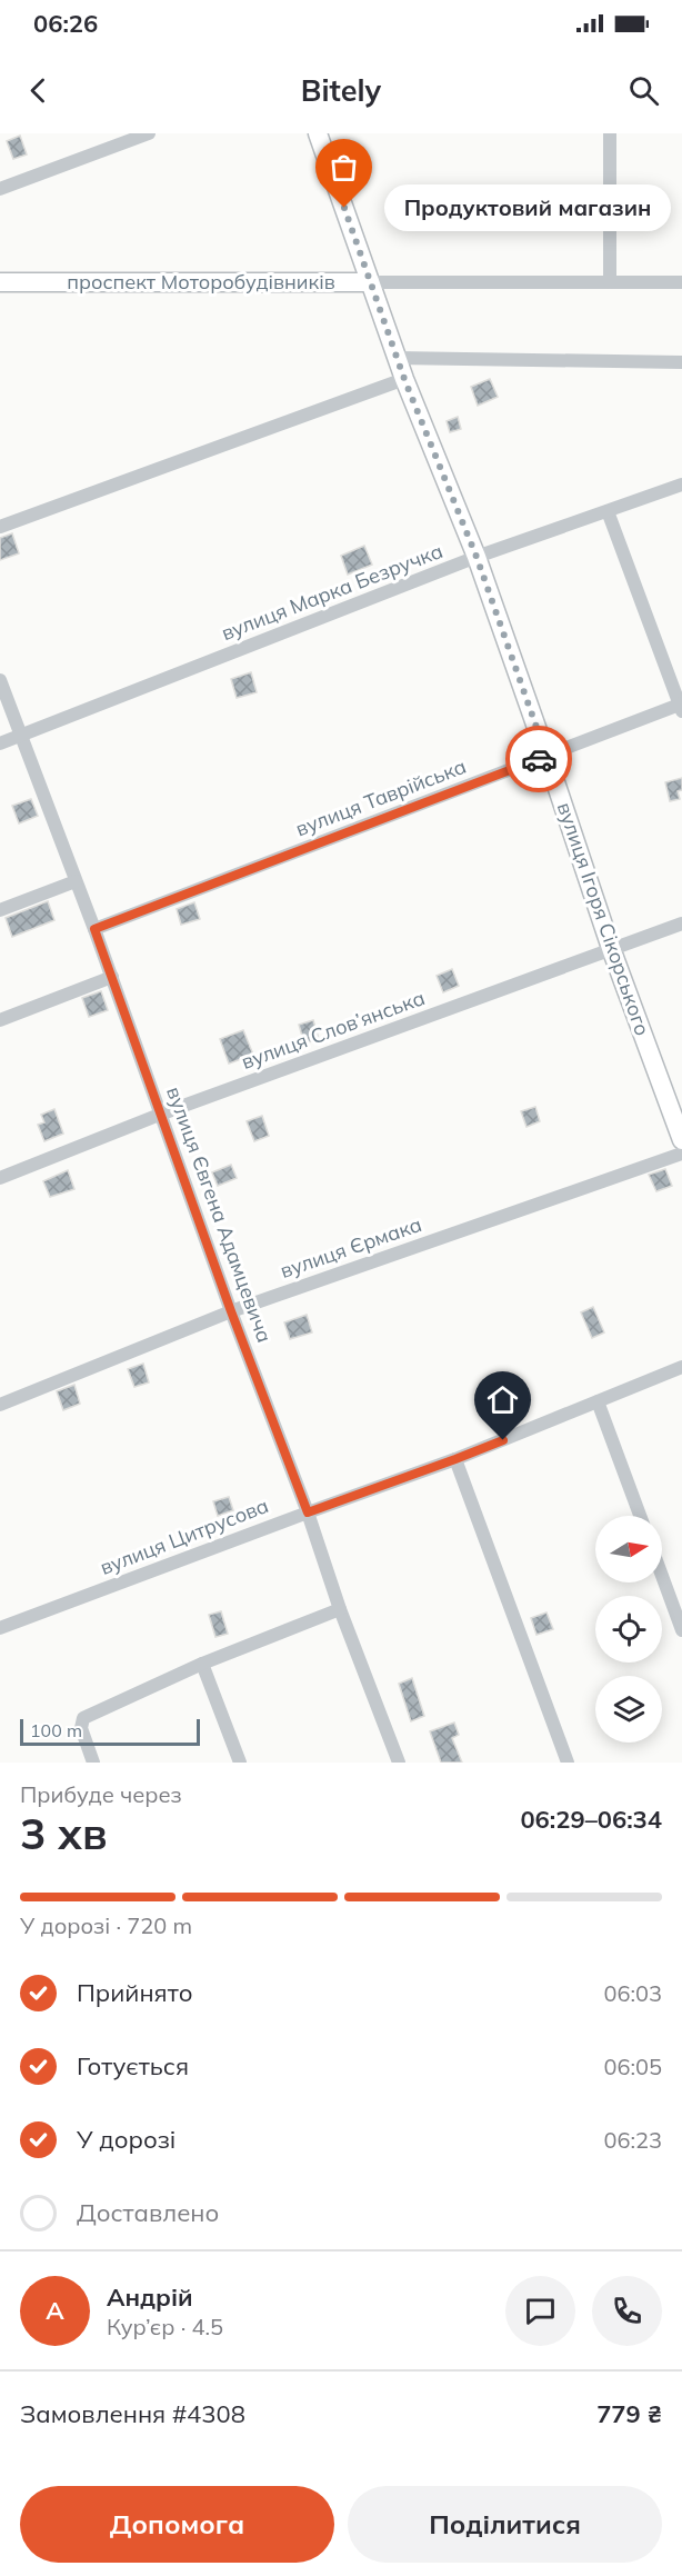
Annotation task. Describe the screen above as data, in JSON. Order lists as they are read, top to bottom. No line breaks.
{"streets":{"main road":["проспект Моторобудівників","вулиця Ігоря Сікорського"],"street":["вулиця Марка Безручка","вулиця Таврійська","вулиця Слов’янська","вулиця Євгена Адамцевича","вулиця Єрмака","вулиця Цитрусова"]},"crossings":[["проспект Моторобудівників","вулиця Ігоря Сікорського"],["вулиця Марка Безручка","вулиця Ігоря Сікорського"],["вулиця Марка Безручка","вулиця Євгена Адамцевича"],["вулиця Таврійська","вулиця Ігоря Сікорського"],["вулиця Таврійська","вулиця Євгена Адамцевича"],["вулиця Ігоря Сікорського","вулиця Слов’янська"],["вулиця Слов’янська","вулиця Євгена Адамцевича"],["вулиця Євгена Адамцевича","вулиця Єрмака"],["вулиця Євгена Адамцевича","вулиця Цитрусова"]],"places":["Продуктовий магазин"],"scale_bar":"100 m","north":"right","page":{"status":"06:26","header":"Bitely","bubble":"Продуктовий магазин","scale":"100 m","heading":["3 хв","Прибуде через","06:29–06:34"],"panel":["Андрій","Кур’єр · 4.5","Замовлення #4308","779 ₴"],"bar":"У дорозі · 720 m","list":[["Прийнято","06:03"],["Готується","06:05"],["У дорозі","06:23"],"Доставлено"],"round":"А","buttons":["Допомога","Поділитися"]}}
